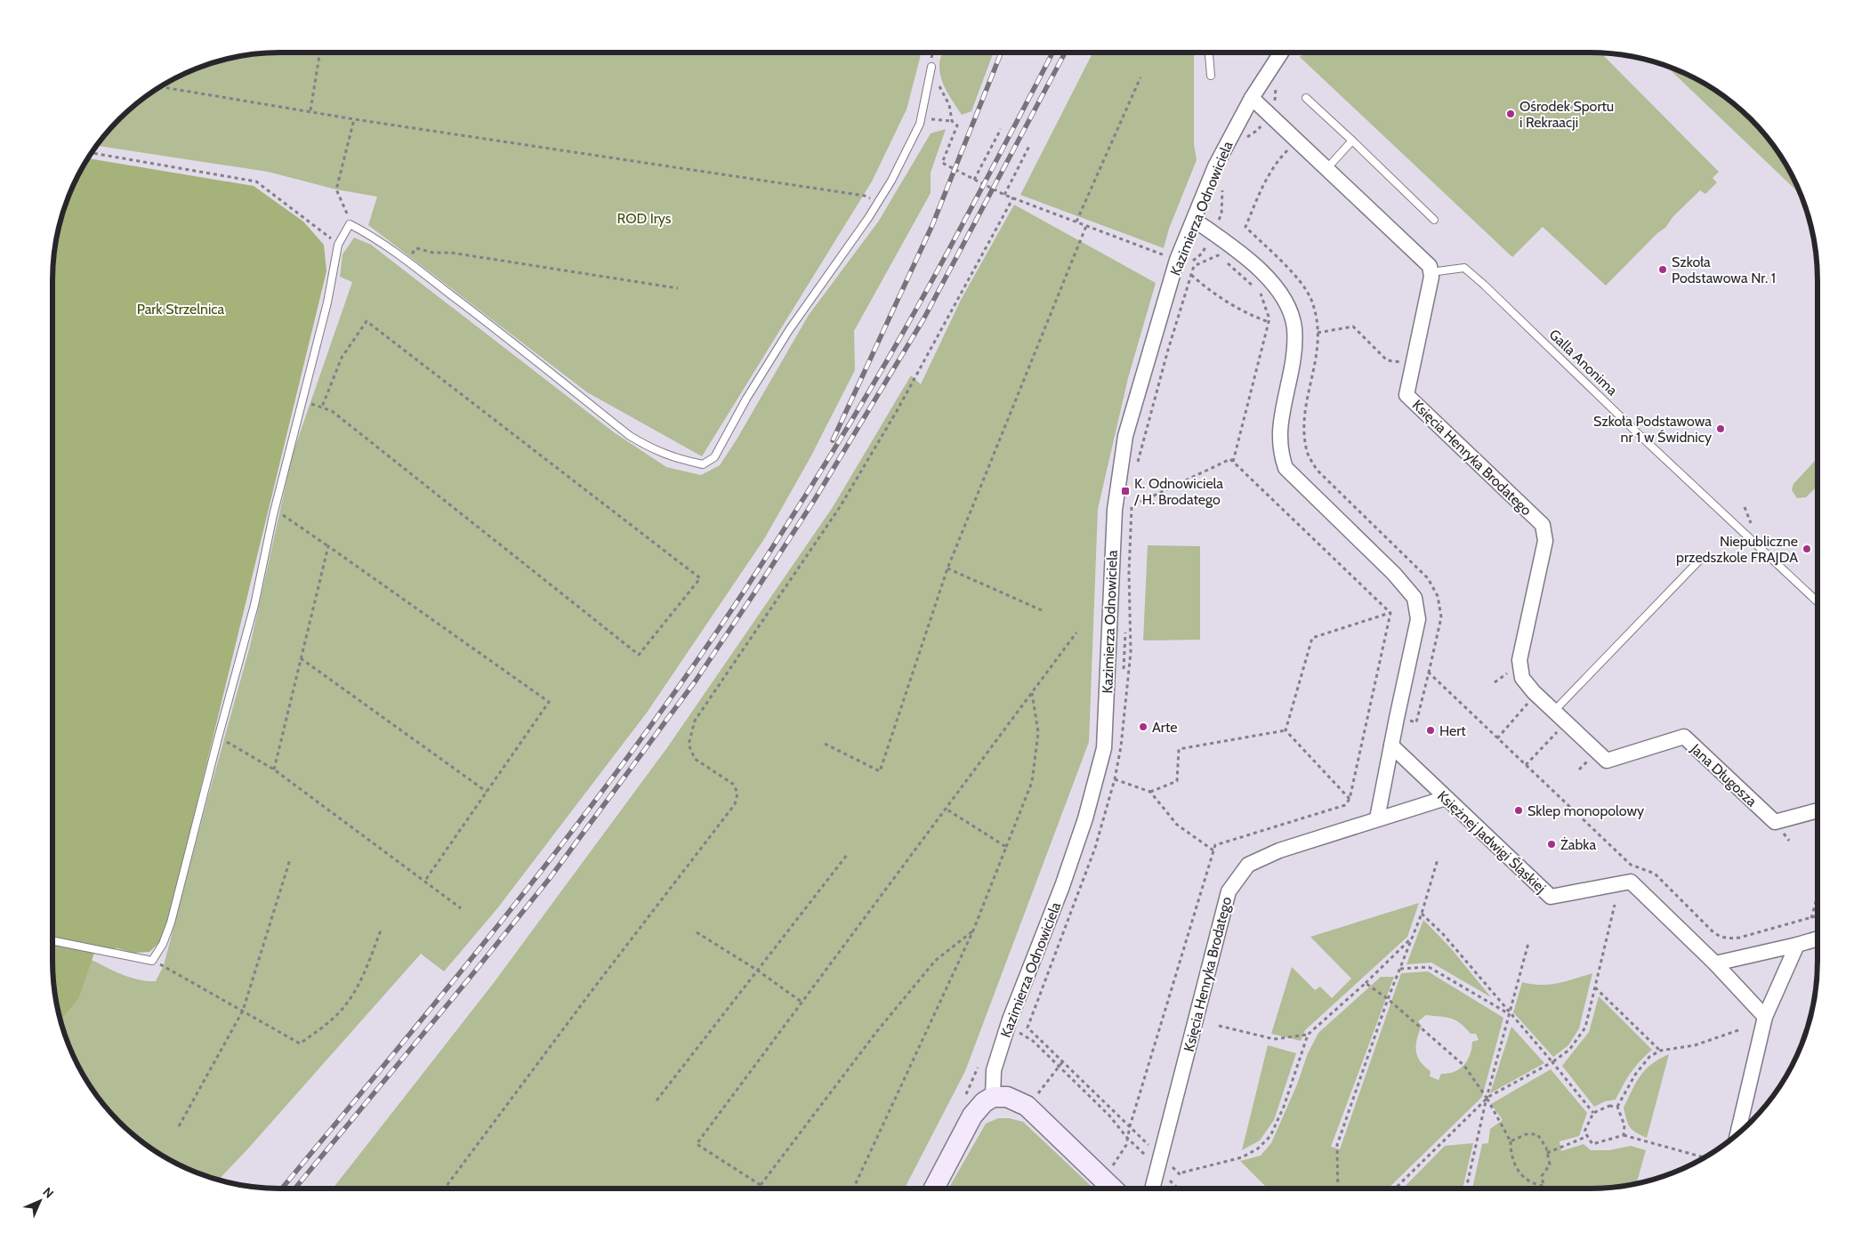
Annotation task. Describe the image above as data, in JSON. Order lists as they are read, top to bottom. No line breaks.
{"streets":{"street":["Kazimierza Odnowiciela","Księcia Henryka Brodatego","Jana Długosza","Księżnej Jadwigi Śląskiej"],"lane":["Galla Anonima"]},"crossings":[["Galla Anonima","Księcia Henryka Brodatego"],["Księcia Henryka Brodatego","Jana Długosza"],["Księcia Henryka Brodatego","Księżnej Jadwigi Śląskiej"]],"parks":["ROD Irys","Park Strzelnica"],"places":{"other":["Ośrodek Sportu i Rekraacji","Szkoła Podstawowa Nr. 1","Szkoła Podstawowa nr 1 w Świdnicy","Niepubliczne przedszkole FRAJDA","Arte","Hert","Sklep monopolowy","Żabka"],"transit":["K. Odnowiciela / H. Brodatego"]},"north":"top right"}
